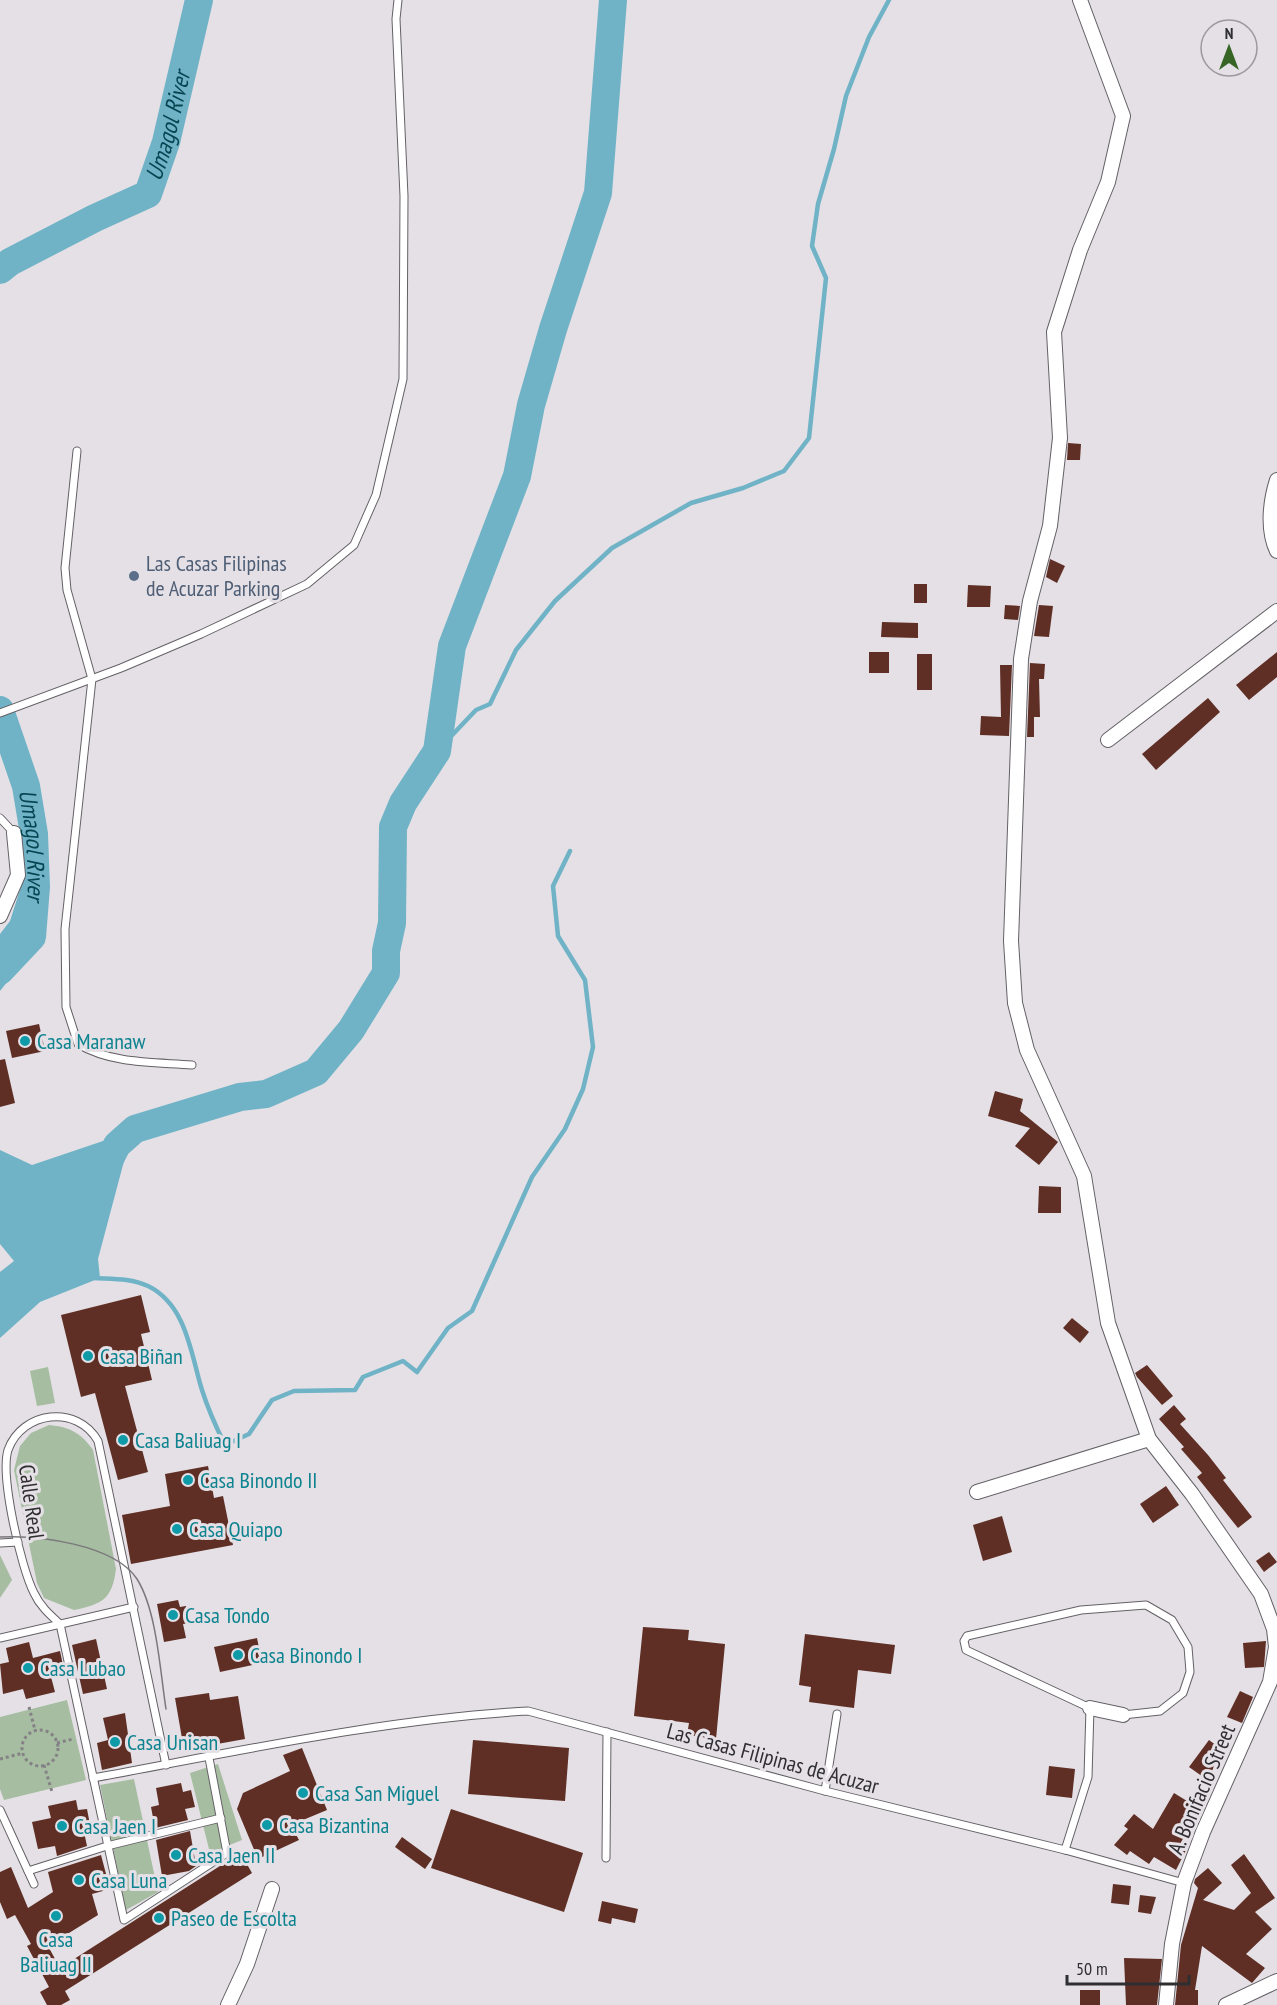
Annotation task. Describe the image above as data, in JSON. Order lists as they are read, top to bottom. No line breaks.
{"streets":{"street":["A. Bonifacio Street"],"lane":["Calle Real","Las Casas Filipinas de Acuzar"]},"crossings":[["Las Casas Filipinas de Acuzar","A. Bonifacio Street"]],"water":["Umagol River"],"places":["Las Casas Filipinas de Acuzar Parking","Casa Maranaw","Casa Biñan","Casa Baliuag I","Casa Binondo II","Casa Quiapo","Casa Tondo","Casa Binondo I","Casa Lubao","Casa Unisan","Casa San Miguel","Casa Bizantina","Casa Jaen I","Casa Jaen II","Casa Luna","Casa Baliuag II","Paseo de Escolta"],"scale_bar":"50 m","north":"top"}
